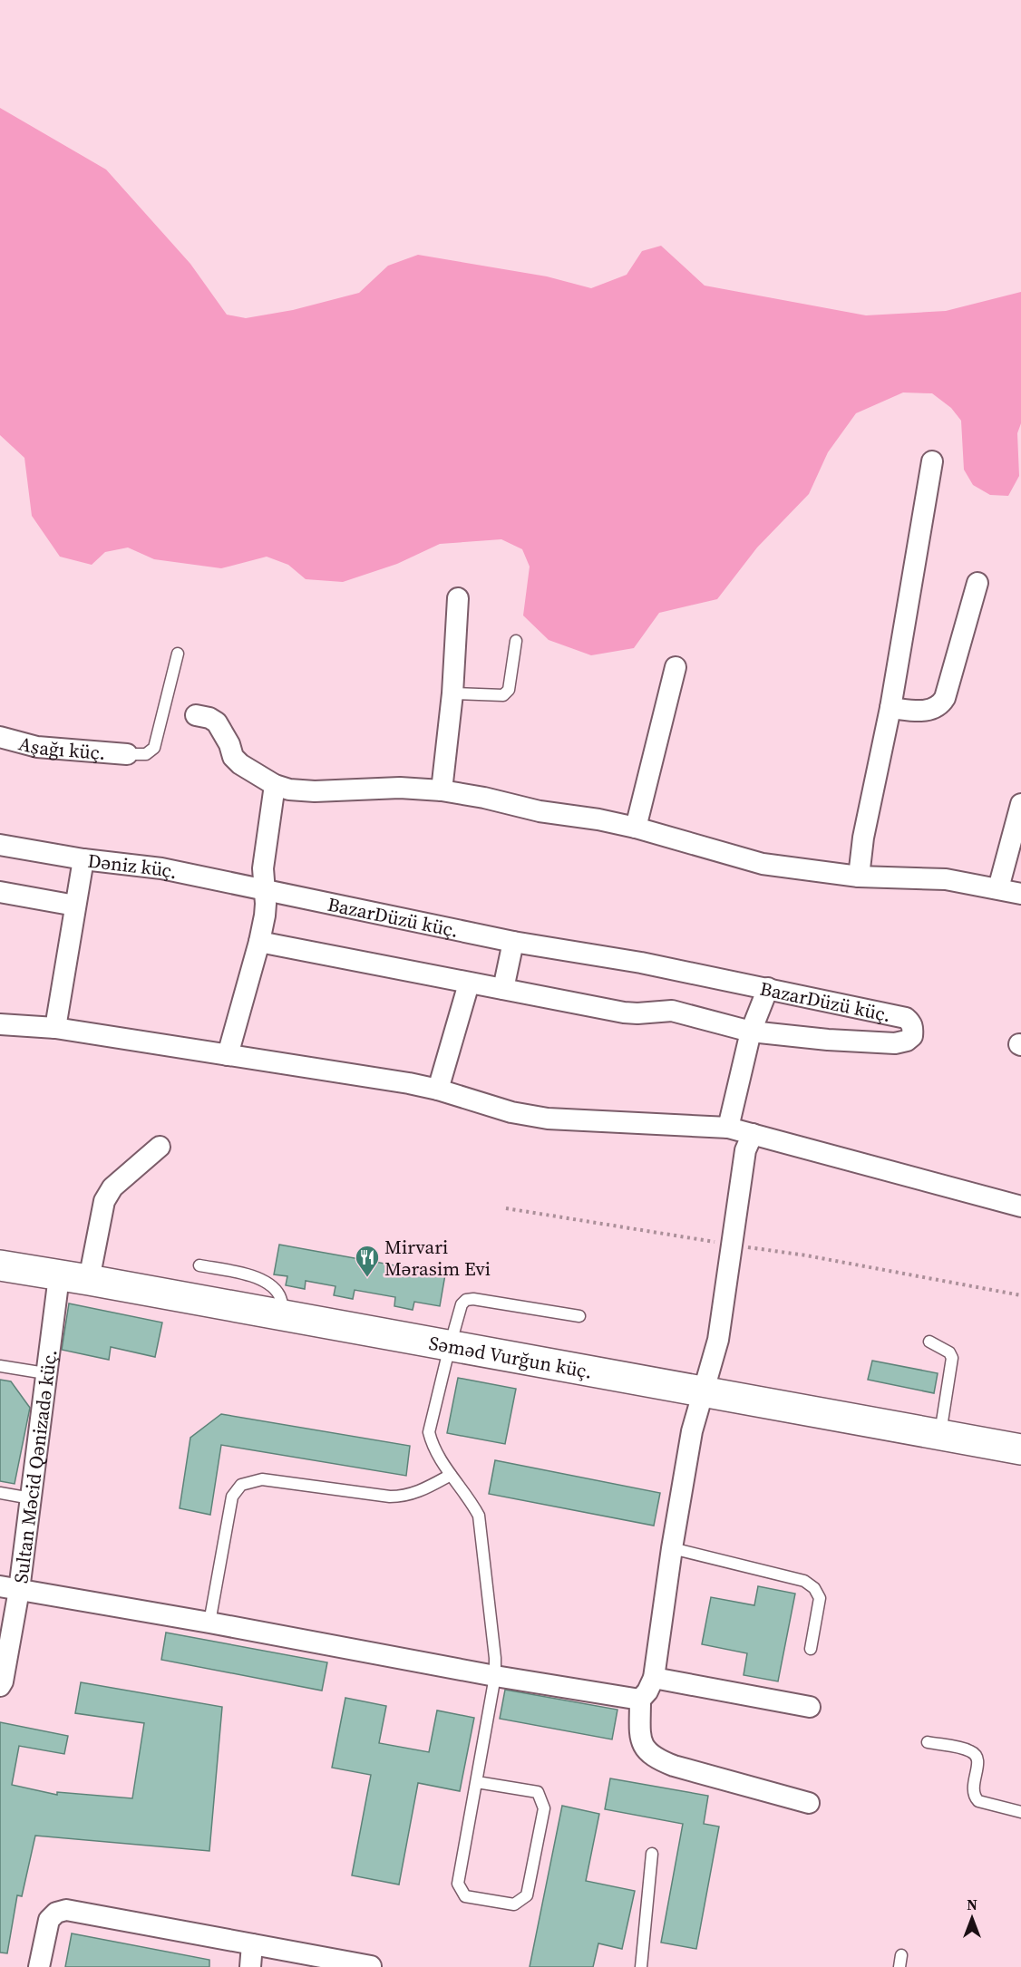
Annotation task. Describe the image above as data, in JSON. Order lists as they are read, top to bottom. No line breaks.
{"streets":{"main road":["Səməd Vurğun küç."],"street":["Aşağı küç.","Dəniz küç.","BazarDüzü küç.","Sultan Məcid Qənizadə küç."]},"crossings":[["Dəniz küç.","BazarDüzü küç."],["Səməd Vurğun küç.","Sultan Məcid Qənizadə küç."]],"places":{"restaurant":["Mirvari Mərasim Evi"]},"north":"top"}
